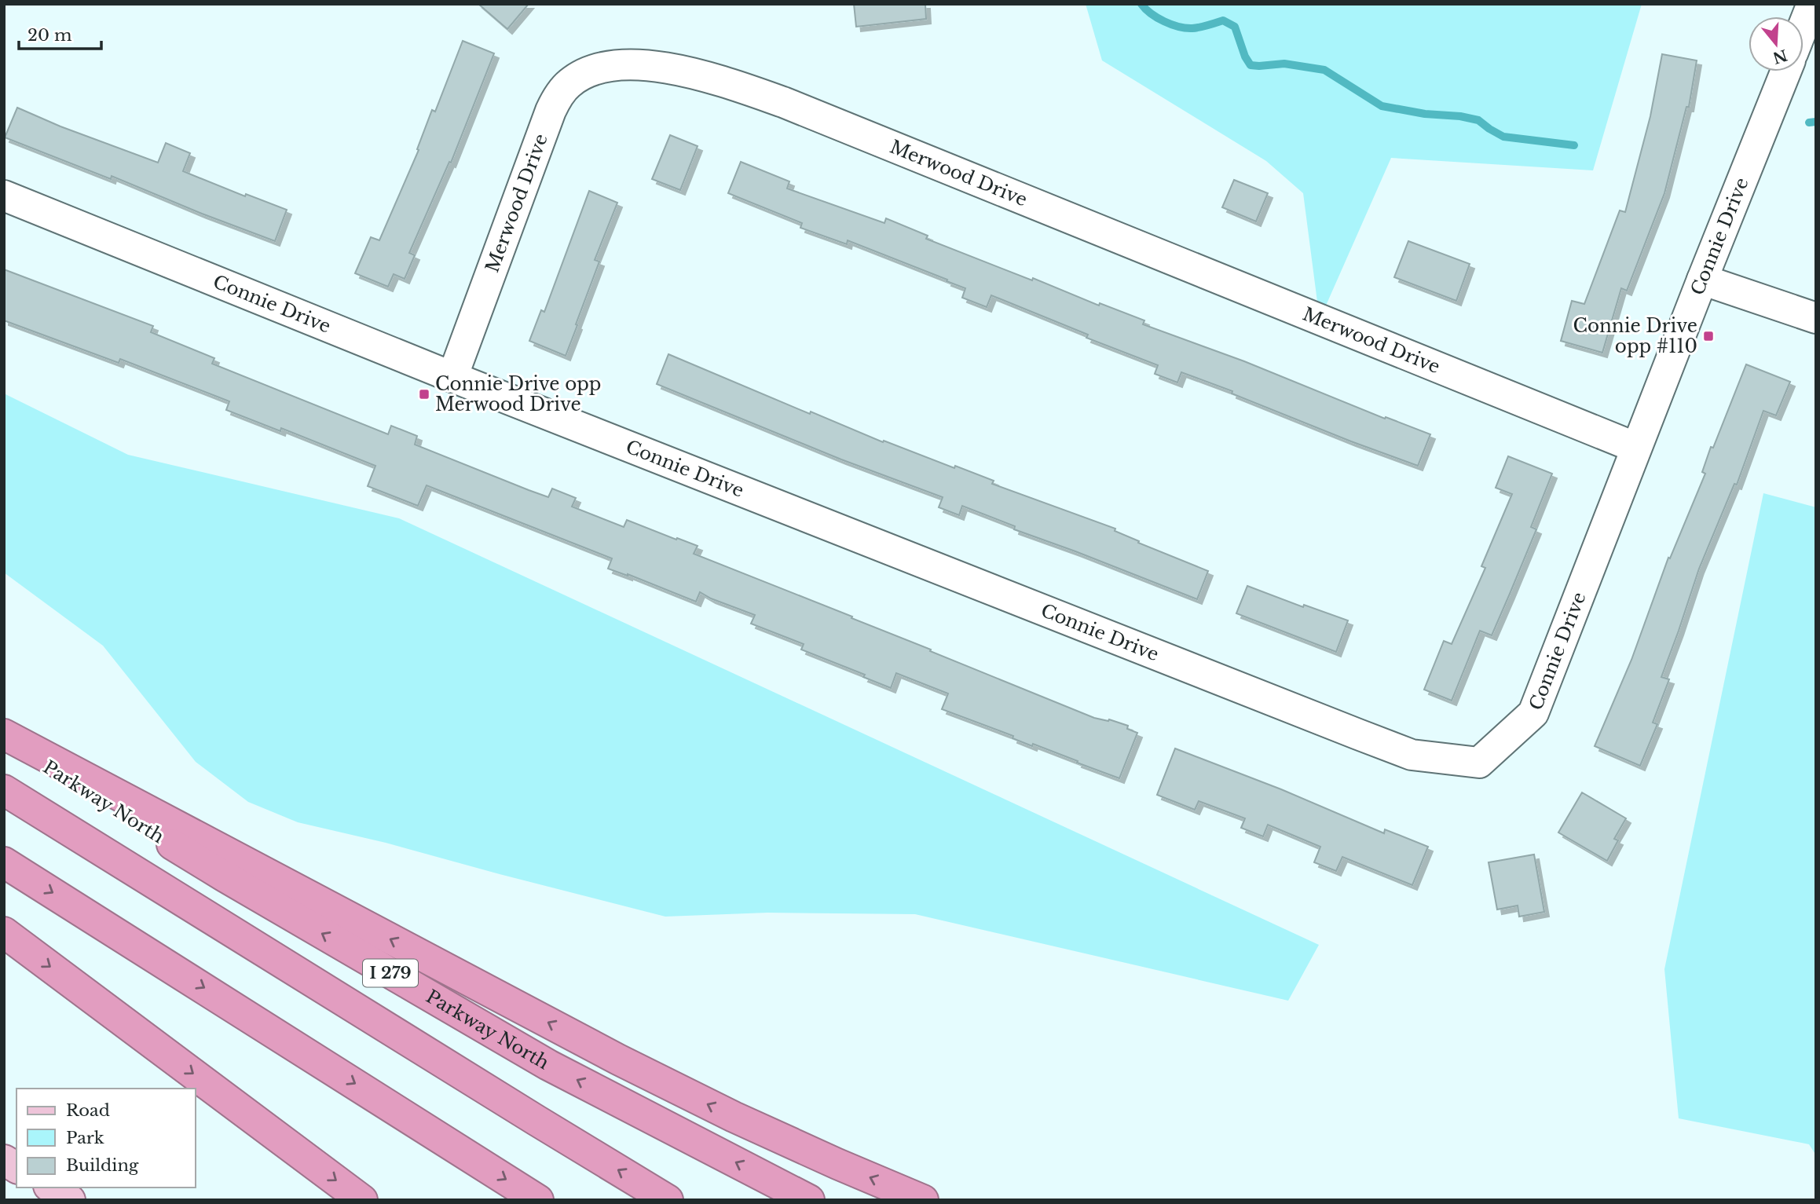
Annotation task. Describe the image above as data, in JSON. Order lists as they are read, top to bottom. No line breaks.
{"streets":{"highway":["Parkway North","I 279"],"street":["Merwood Drive","Connie Drive"]},"crossings":[["Merwood Drive","Connie Drive"]],"places":{"transit":["Connie Drive opp #110","Connie Drive opp Merwood Drive"]},"legend":["Road","Park","Building"],"scale_bar":"20 m","north":"bottom"}
